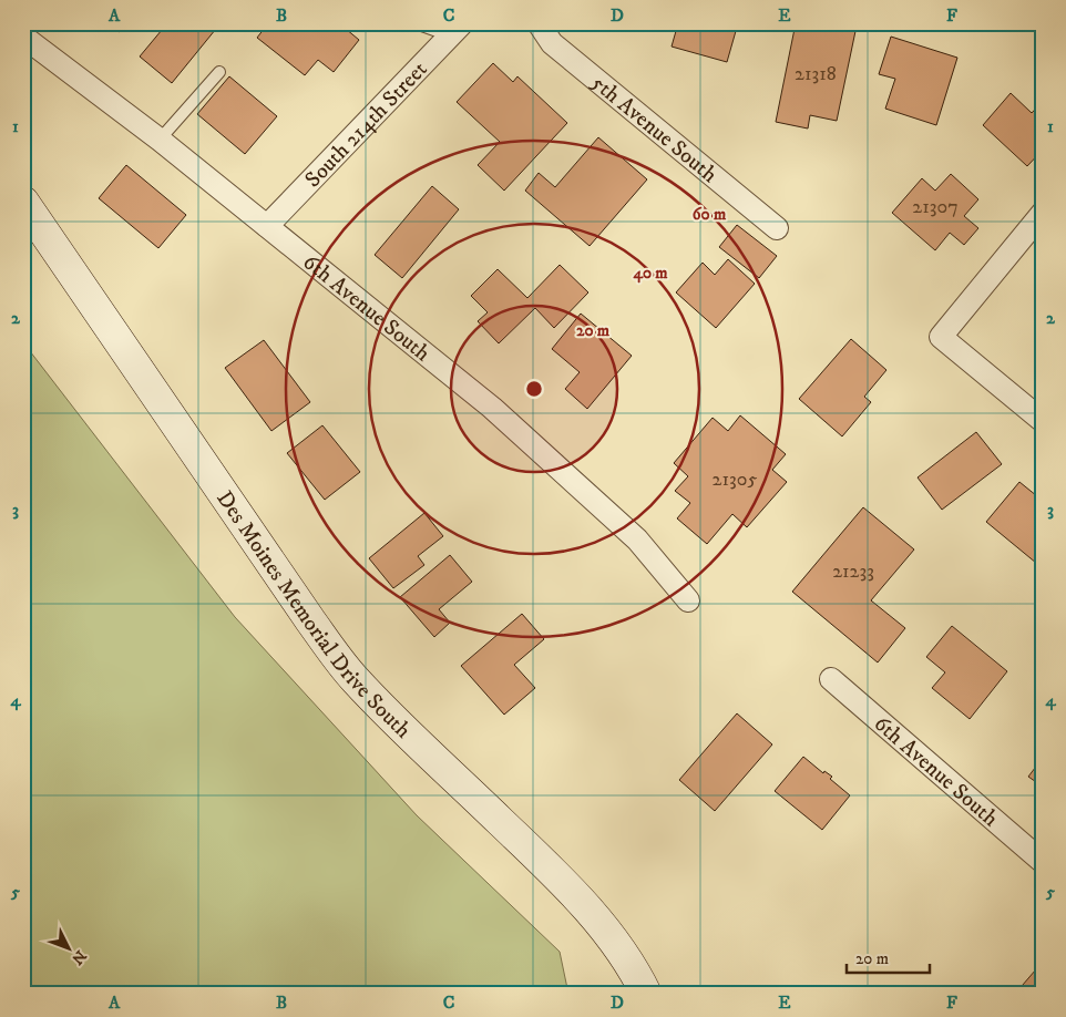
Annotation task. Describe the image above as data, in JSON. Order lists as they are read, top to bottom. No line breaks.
{"streets":{"main road":["Des Moines Memorial Drive South"],"street":["South 214th Street","5th Avenue South","6th Avenue South"]},"crossings":[["South 214th Street","6th Avenue South"]],"house_numbers":["21318","21307","21305","21233"],"scale_bar":"20 m","north":"bottom right","grid":{"columns":["A","B","C","D","E","F"],"rows":["1","2","3","4","5"]},"rings":["60 m","40 m","20 m"]}
